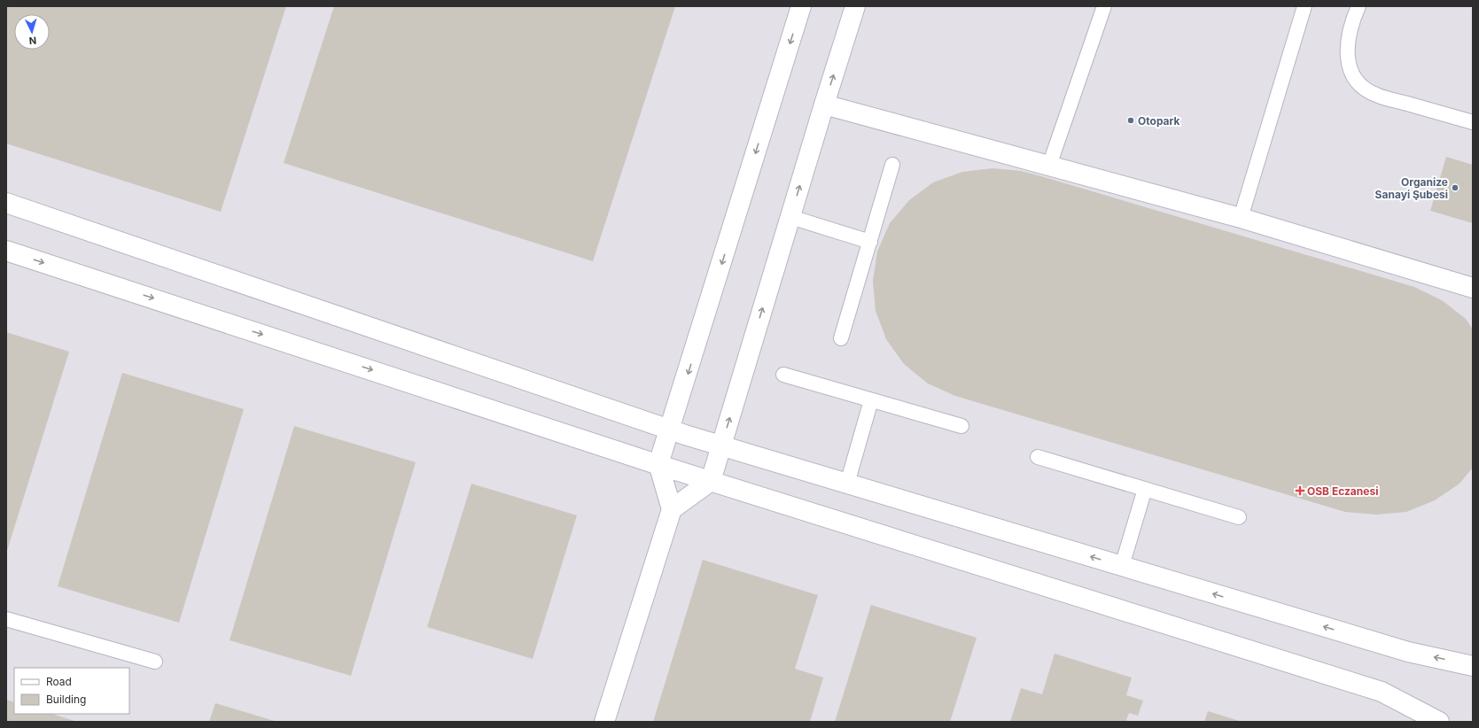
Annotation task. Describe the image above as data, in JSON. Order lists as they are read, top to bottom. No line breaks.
{"places":{"other":["Otopark","Organize Sanayi Şubesi"],"health":["OSB Eczanesi"]},"legend":["Road","Building"],"north":"bottom"}
